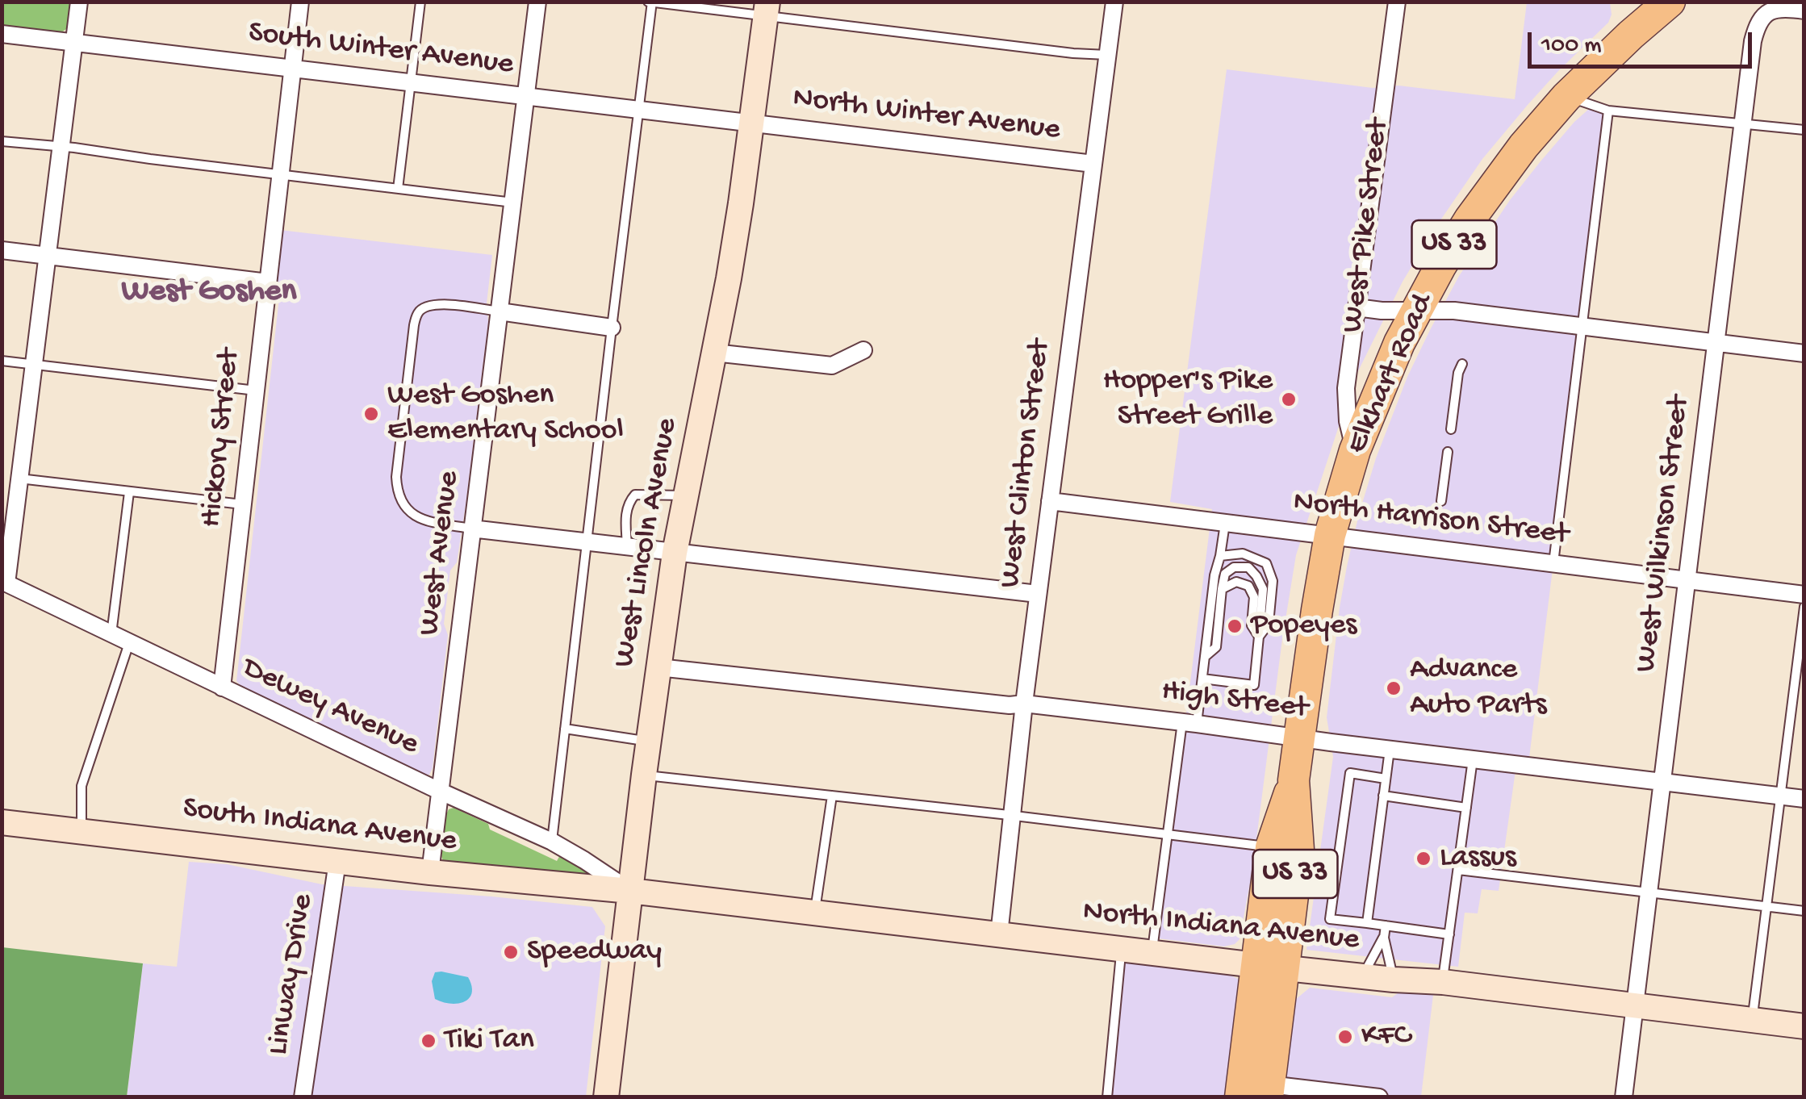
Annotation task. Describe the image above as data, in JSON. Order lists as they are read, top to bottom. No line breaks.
{"streets":{"highway":["US 33","Elkhart Road"],"street":["South Winter Avenue","North Winter Avenue","West Pike Street","Hickory Street","West Clinton Street","North Harrison Street","West Wilkinson Street","West Lincoln Avenue","West Avenue","High Street","Dewey Avenue","South Indiana Avenue","North Indiana Avenue","Linway Drive"]},"crossings":[["South Winter Avenue","North Winter Avenue"],["South Winter Avenue","Hickory Street"],["South Winter Avenue","West Lincoln Avenue"],["South Winter Avenue","West Avenue"],["North Winter Avenue","West Clinton Street"],["North Winter Avenue","West Lincoln Avenue"],["West Pike Street","Elkhart Road"],["US 33","Elkhart Road"],["US 33","North Harrison Street"],["US 33","High Street"],["US 33","North Indiana Avenue"],["Elkhart Road","North Harrison Street"],["Hickory Street","Dewey Avenue"],["West Clinton Street","North Harrison Street"],["West Clinton Street","High Street"],["West Clinton Street","North Indiana Avenue"],["North Harrison Street","West Wilkinson Street"],["West Wilkinson Street","High Street"],["West Wilkinson Street","North Indiana Avenue"],["West Lincoln Avenue","High Street"],["West Lincoln Avenue","Dewey Avenue"],["West Lincoln Avenue","South Indiana Avenue"],["West Lincoln Avenue","North Indiana Avenue"],["West Avenue","Dewey Avenue"],["West Avenue","South Indiana Avenue"],["Dewey Avenue","South Indiana Avenue"],["Dewey Avenue","North Indiana Avenue"],["South Indiana Avenue","North Indiana Avenue"],["South Indiana Avenue","Linway Drive"]],"districts":["West Goshen"],"places":["Hopper's Pike Street Grille","West Goshen Elementary School","Popeyes","Advance Auto Parts","Lassus","Speedway","KFC","Tiki Tan"],"scale_bar":"100 m"}
